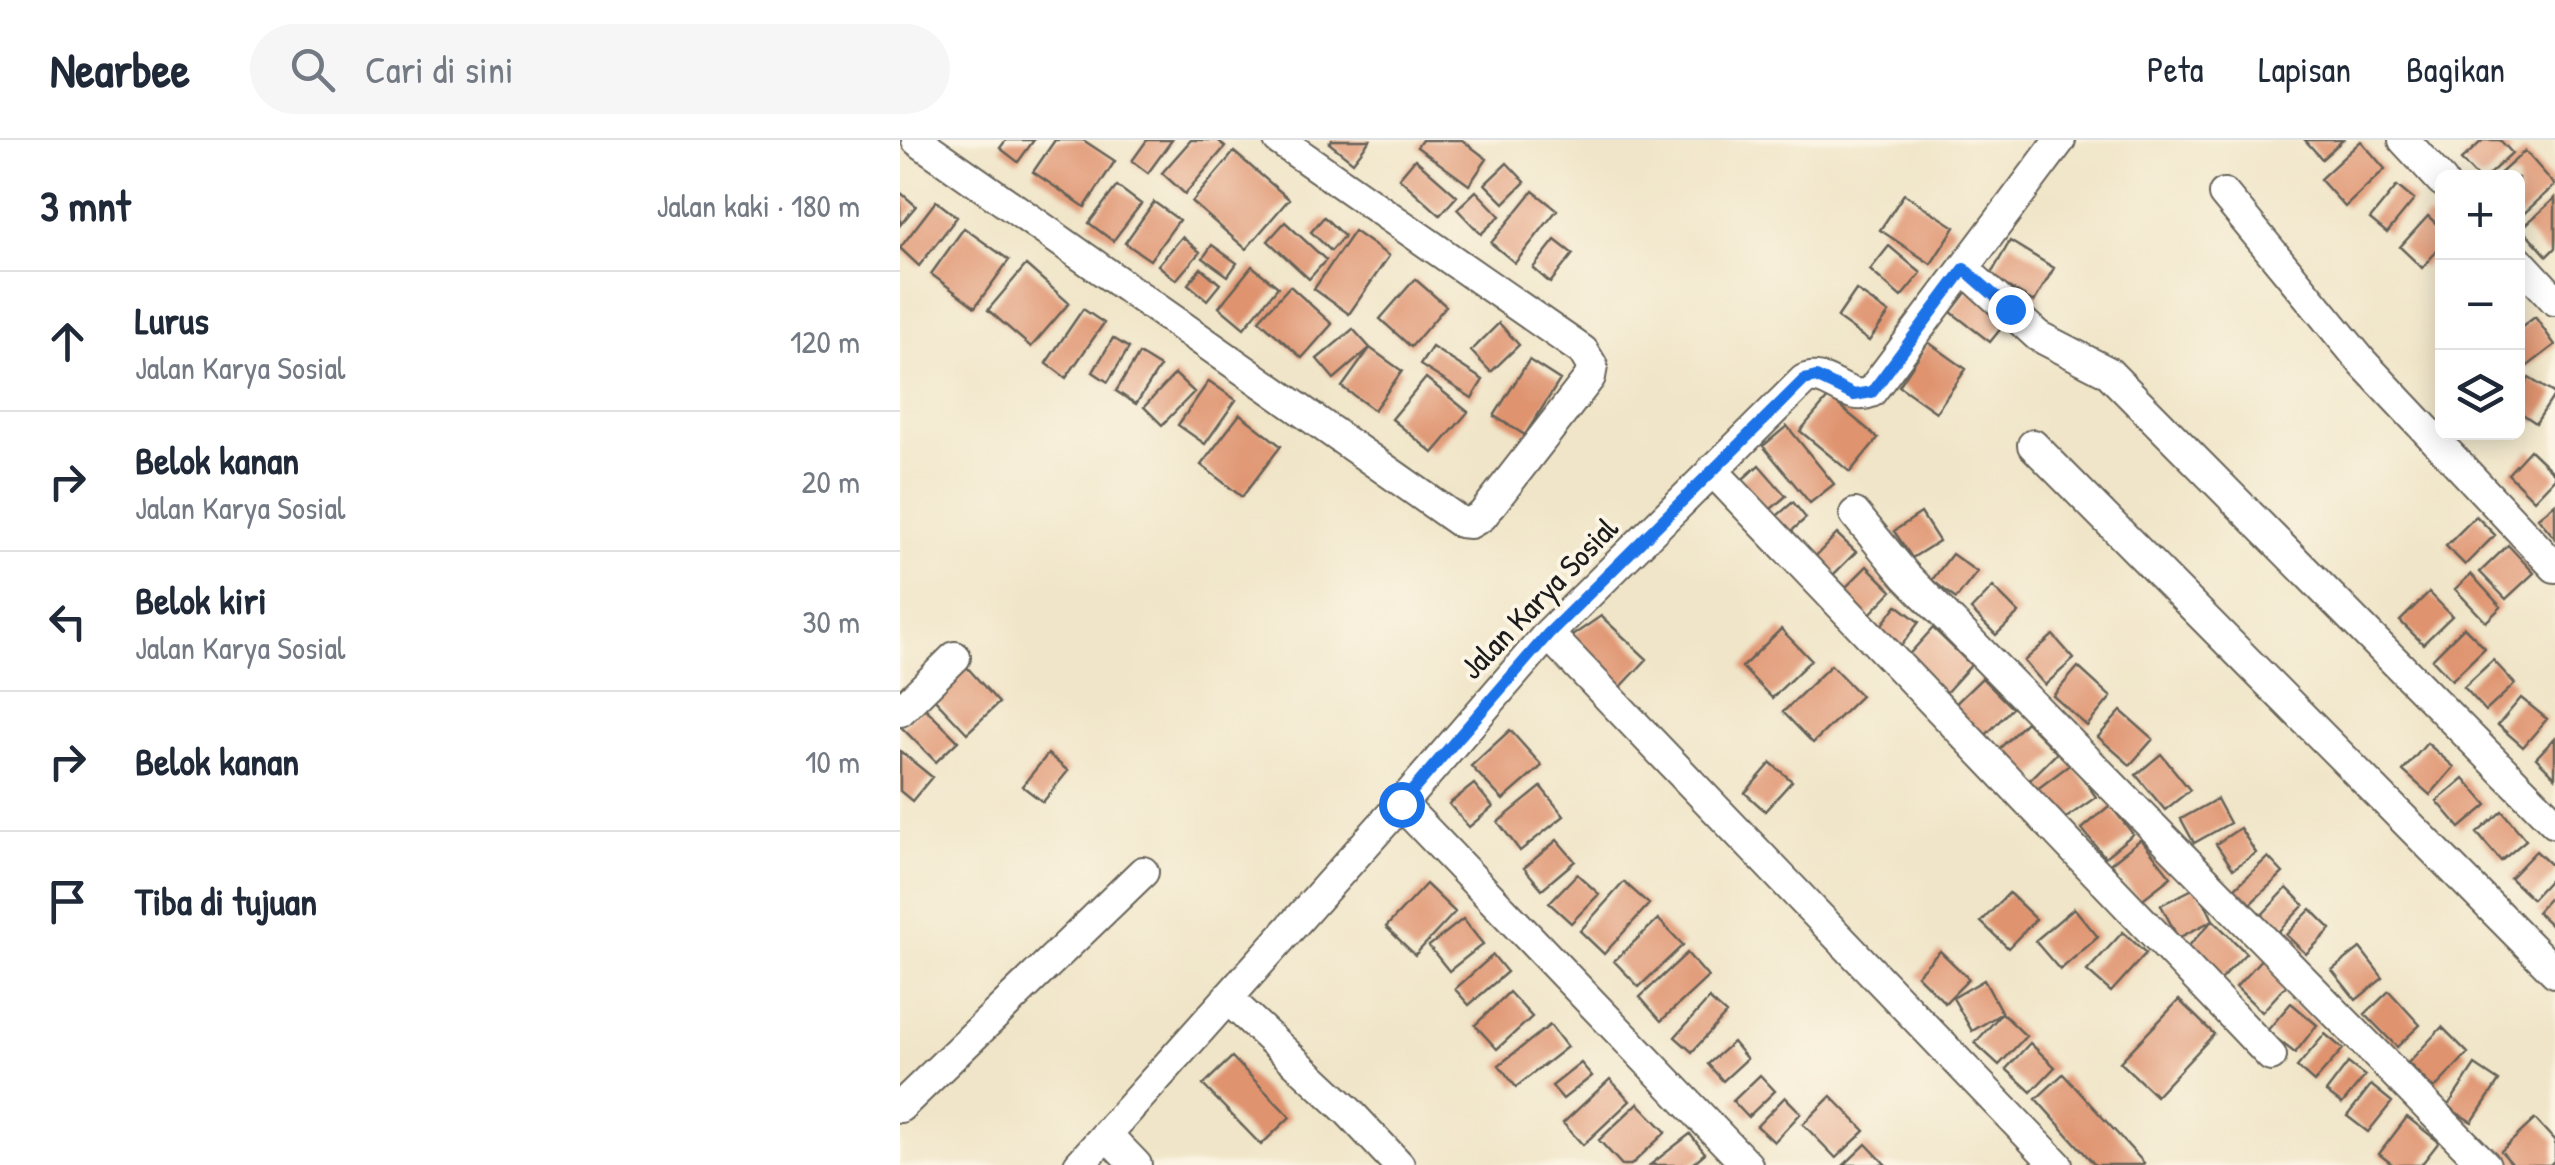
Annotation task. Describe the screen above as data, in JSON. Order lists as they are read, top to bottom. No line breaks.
{"streets":{"street":["Jalan Karya Sosial"]},"page":{"header":"Nearbee","search":"Cari di sini","nav":["Peta","Lapisan","Bagikan"],"heading":["3 mnt","Jalan kaki · 180 m"],"map_buttons":["+","−"],"list":[["Lurus","Jalan Karya Sosial","120 m"],["Belok kanan","Jalan Karya Sosial","20 m"],["Belok kiri","Jalan Karya Sosial","30 m"],["Belok kanan","10 m"],"Tiba di tujuan"]}}
